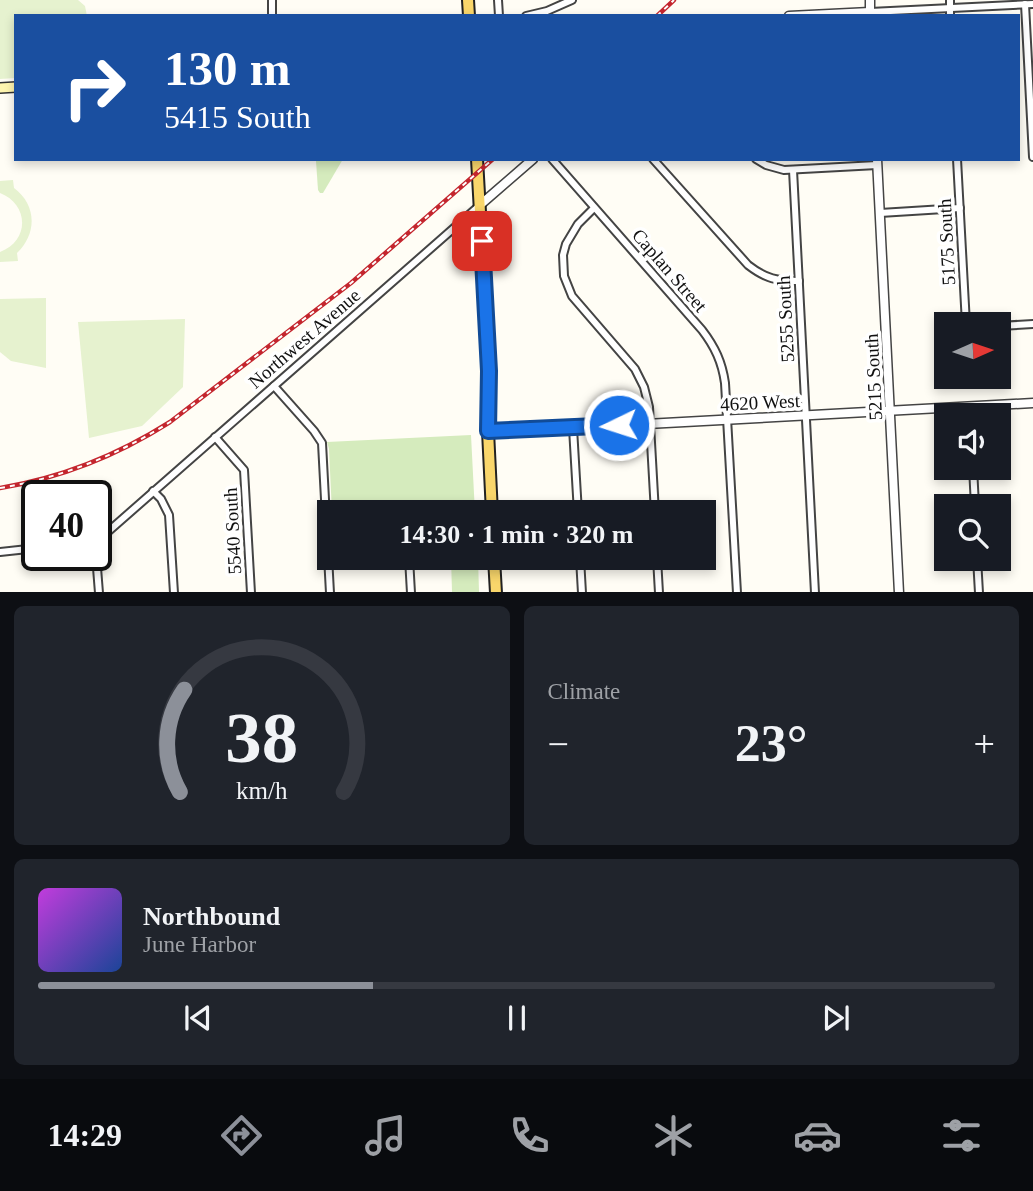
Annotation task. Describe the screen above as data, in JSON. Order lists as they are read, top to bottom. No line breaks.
{"streets":{"street":["5175 South","Caplan Street","5255 South","Northwest Avenue","5215 South","4620 West","5540 South"]},"crossings":[["Caplan Street","4620 West"],["5255 South","4620 West"],["Northwest Avenue","5540 South"],["5215 South","4620 West"]],"north":"right","page":{"turn":["130 m","5415 South"],"limit":"40","trip":"14:30 · 1 min · 320 m","tile":"Climate","heat":["−","23°","+"],"song":["Northbound","June Harbor"],"tabs":"14:29","gauge":["38","km/h"]}}
